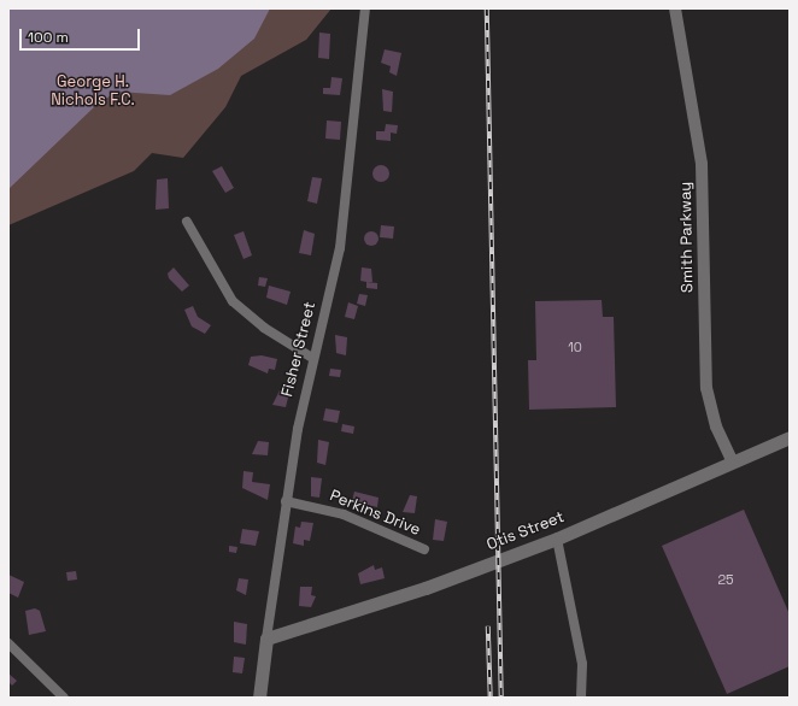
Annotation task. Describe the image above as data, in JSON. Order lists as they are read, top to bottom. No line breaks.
{"streets":{"main road":["Fisher Street","Otis Street"],"street":["Smith Parkway","Perkins Drive"]},"crossings":[["Smith Parkway","Otis Street"],["Fisher Street","Perkins Drive"],["Fisher Street","Otis Street"]],"parks":["George H. Nichols F.C."],"house_numbers":["10","25"],"scale_bar":"100 m"}
